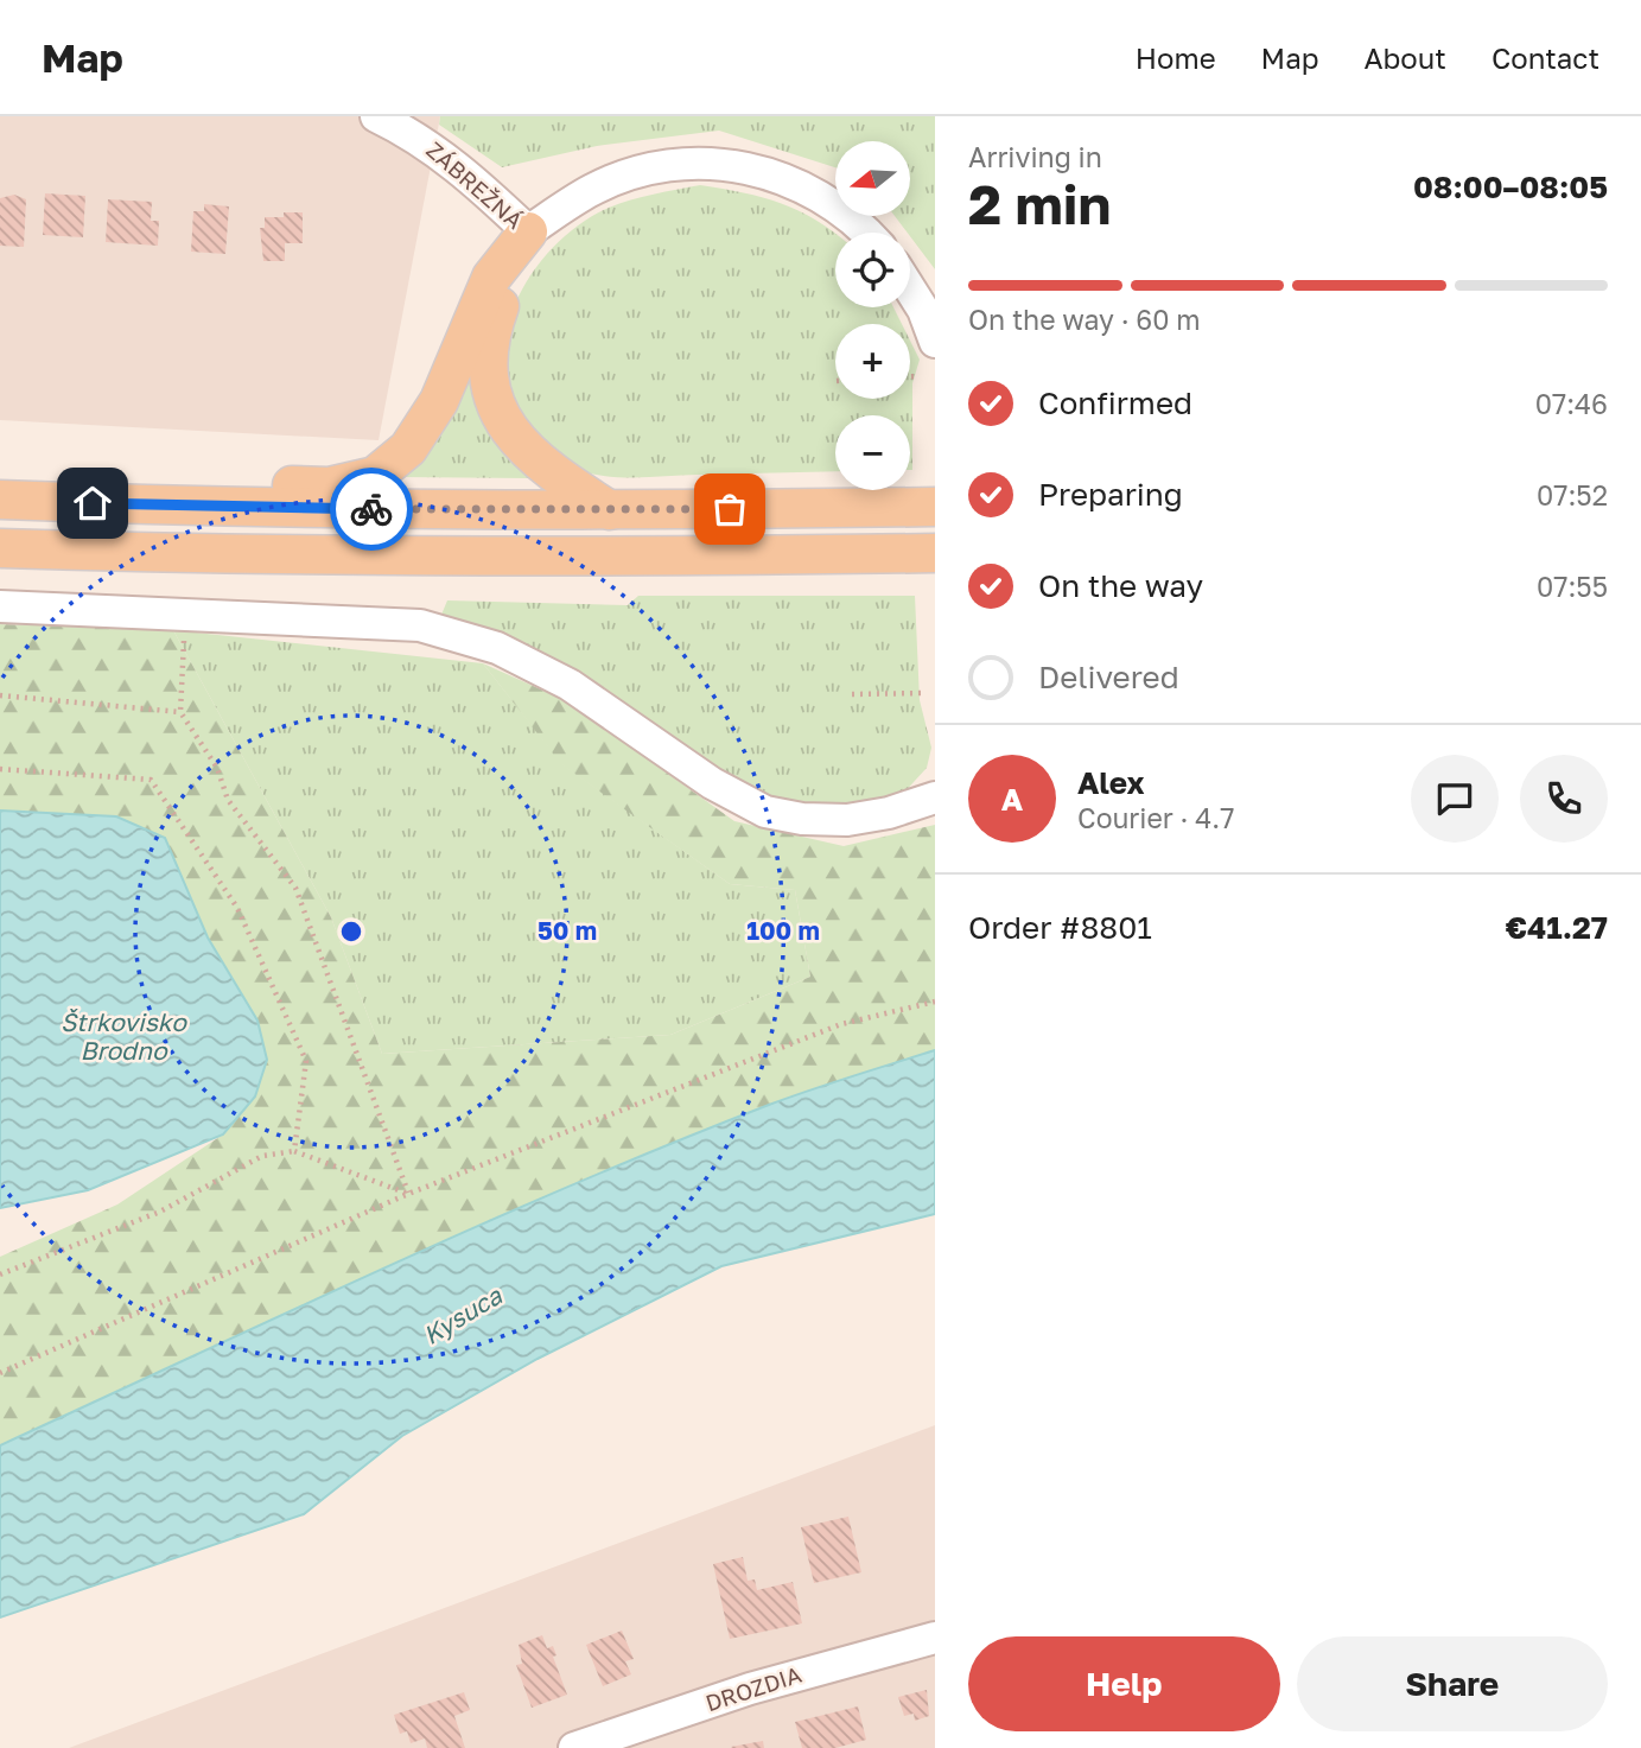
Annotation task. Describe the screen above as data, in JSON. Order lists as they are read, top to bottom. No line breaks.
{"streets":{"street":["ZÁBREŽNÁ","DROZDIA"]},"water":["Štrkovisko Brodno","Kysuca"],"north":"left","page":{"header":"Map","nav":["Home","Map","About","Contact"],"heading":["2 min","Arriving in","08:00–08:05"],"panel":["Alex","Courier · 4.7","Order #8801","€41.27"],"map_buttons":["+","−"],"bar":"On the way · 60 m","list":[["Confirmed","07:46"],["Preparing","07:52"],["On the way","07:55"],"Delivered"],"round":"A","buttons":["Help","Share"]},"rings":["50 m","100 m"]}
